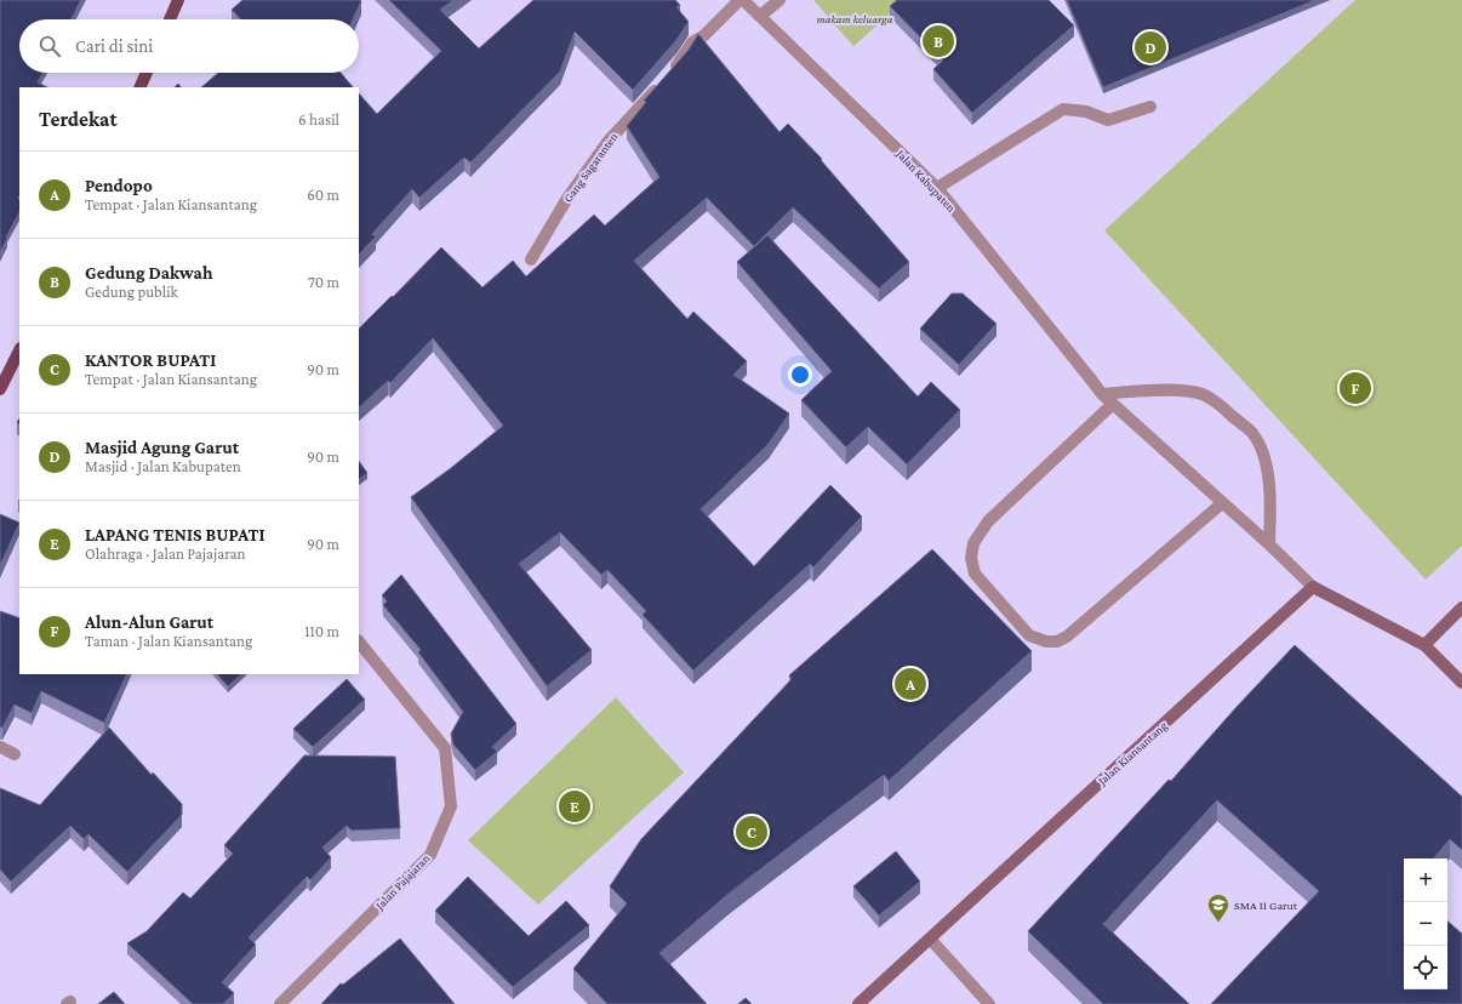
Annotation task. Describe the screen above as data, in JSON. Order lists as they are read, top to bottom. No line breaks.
{"streets":{"street":["Gang Sagaranten","Jalan Kabupaten","Jalan Kiansantang","Jalan Pajajaran"]},"crossings":[["Jalan Kabupaten","Jalan Kiansantang"]],"parks":["makam keluarga"],"places":{"school or university":["SMA 11 Garut"]},"page":{"search":"Cari di sini","pins":["B","D","F","A","E","C"],"heading":["Terdekat","6 hasil"],"list":[{"mark":"A","name":"Pendopo","note":"Tempat · Jalan Kiansantang","value":"60 m"},{"mark":"B","name":"Gedung Dakwah","note":"Gedung publik","value":"70 m"},{"mark":"C","name":"KANTOR BUPATI","note":"Tempat · Jalan Kiansantang","value":"90 m"},{"mark":"D","name":"Masjid Agung Garut","note":"Masjid · Jalan Kabupaten","value":"90 m"},{"mark":"E","name":"LAPANG TENIS BUPATI","note":"Olahraga · Jalan Pajajaran","value":"90 m"},{"mark":"F","name":"Alun-Alun Garut","note":"Taman · Jalan Kiansantang","value":"110 m"}],"map_buttons":["+","−"]}}
